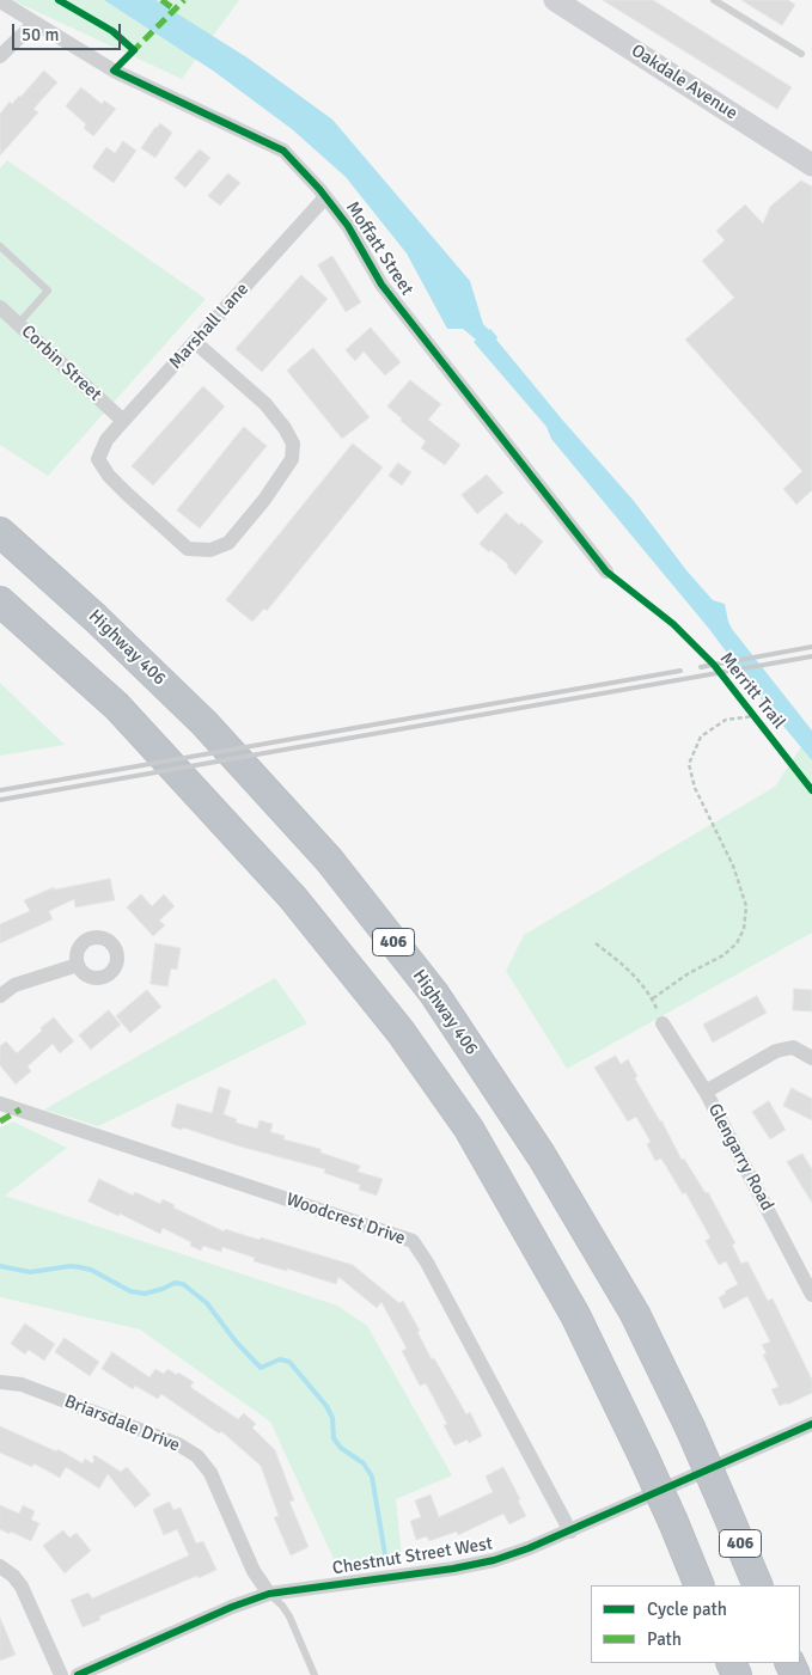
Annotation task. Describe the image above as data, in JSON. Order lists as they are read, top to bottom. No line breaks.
{"streets":{"highway":["Highway 406","406"],"street":["Oakdale Avenue","Moffatt Street","Marshall Lane","Corbin Street","Glengarry Road","Woodcrest Drive","Briarsdale Drive","Chestnut Street West"],"cycle path":["Merritt Trail"]},"crossings":[["Moffatt Street","Marshall Lane"],["Moffatt Street","Merritt Trail"],["Marshall Lane","Corbin Street"],["Woodcrest Drive","Chestnut Street West"],["Briarsdale Drive","Chestnut Street West"]],"legend":["Cycle path","Path"],"scale_bar":"50 m"}
